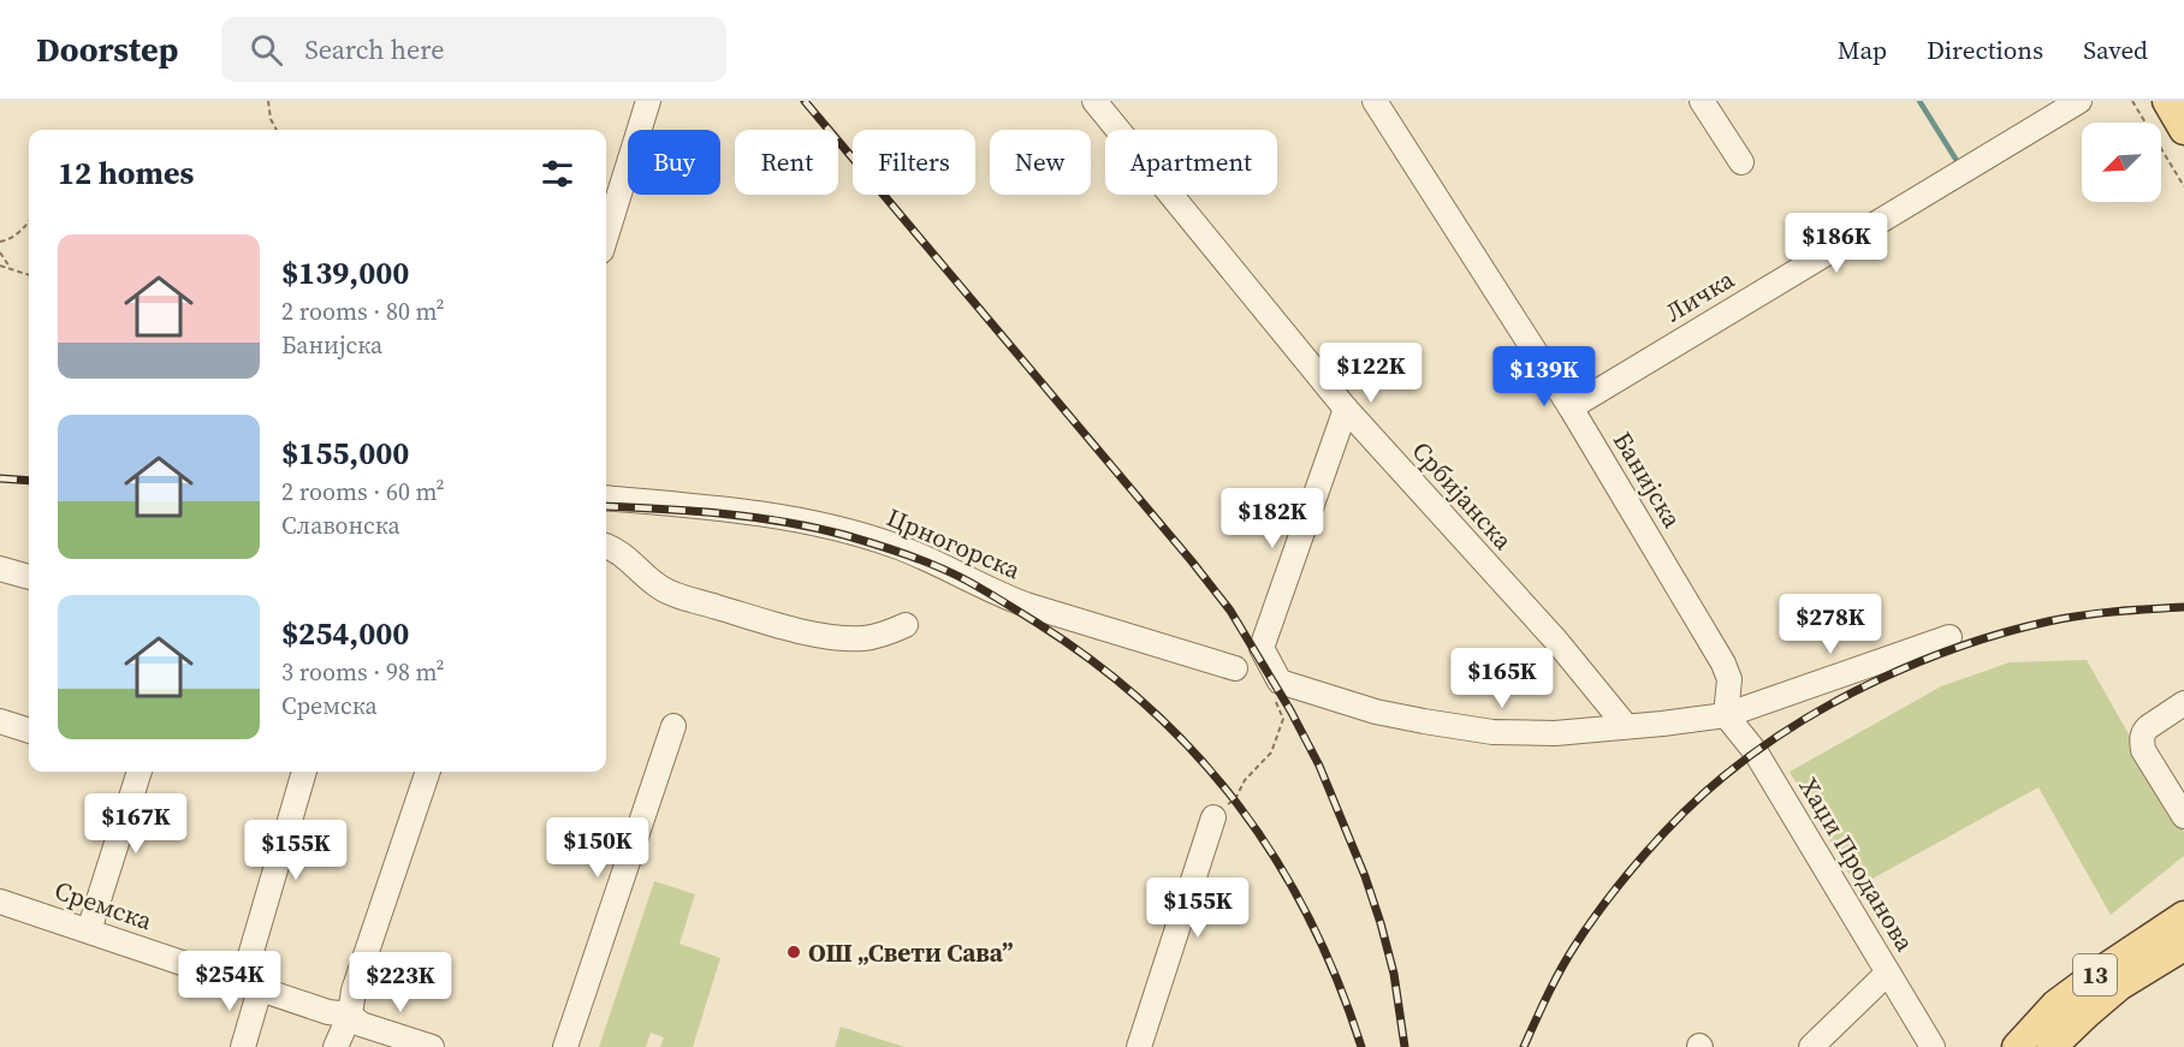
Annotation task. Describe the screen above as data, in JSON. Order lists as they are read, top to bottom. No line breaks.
{"streets":{"main road":["13"],"street":["Личка","Банијска","Србијанска","Црногорска","Хаџи Проданова","Сремска"]},"crossings":[["Личка","Банијска"],["Банијска","Хаџи Проданова"]],"places":["ОШ „Свети Сава”"],"north":"bottom left","page":{"header":"Doorstep","search":"Search here","nav":["Map","Directions","Saved"],"chip":["Buy","Rent","Filters","New","Apartment"],"heading":"12 homes","price":["$186K","$122K","$139K","$182K","$278K","$165K","$167K","$150K","$155K","$155K","$254K","$223K"],"list":[{"name":"$139,000","note":"2 rooms · 80 m² · Банијска"},{"name":"$155,000","note":"2 rooms · 60 m² · Славонска"},{"name":"$254,000","note":"3 rooms · 98 m² · Сремска"}]}}
